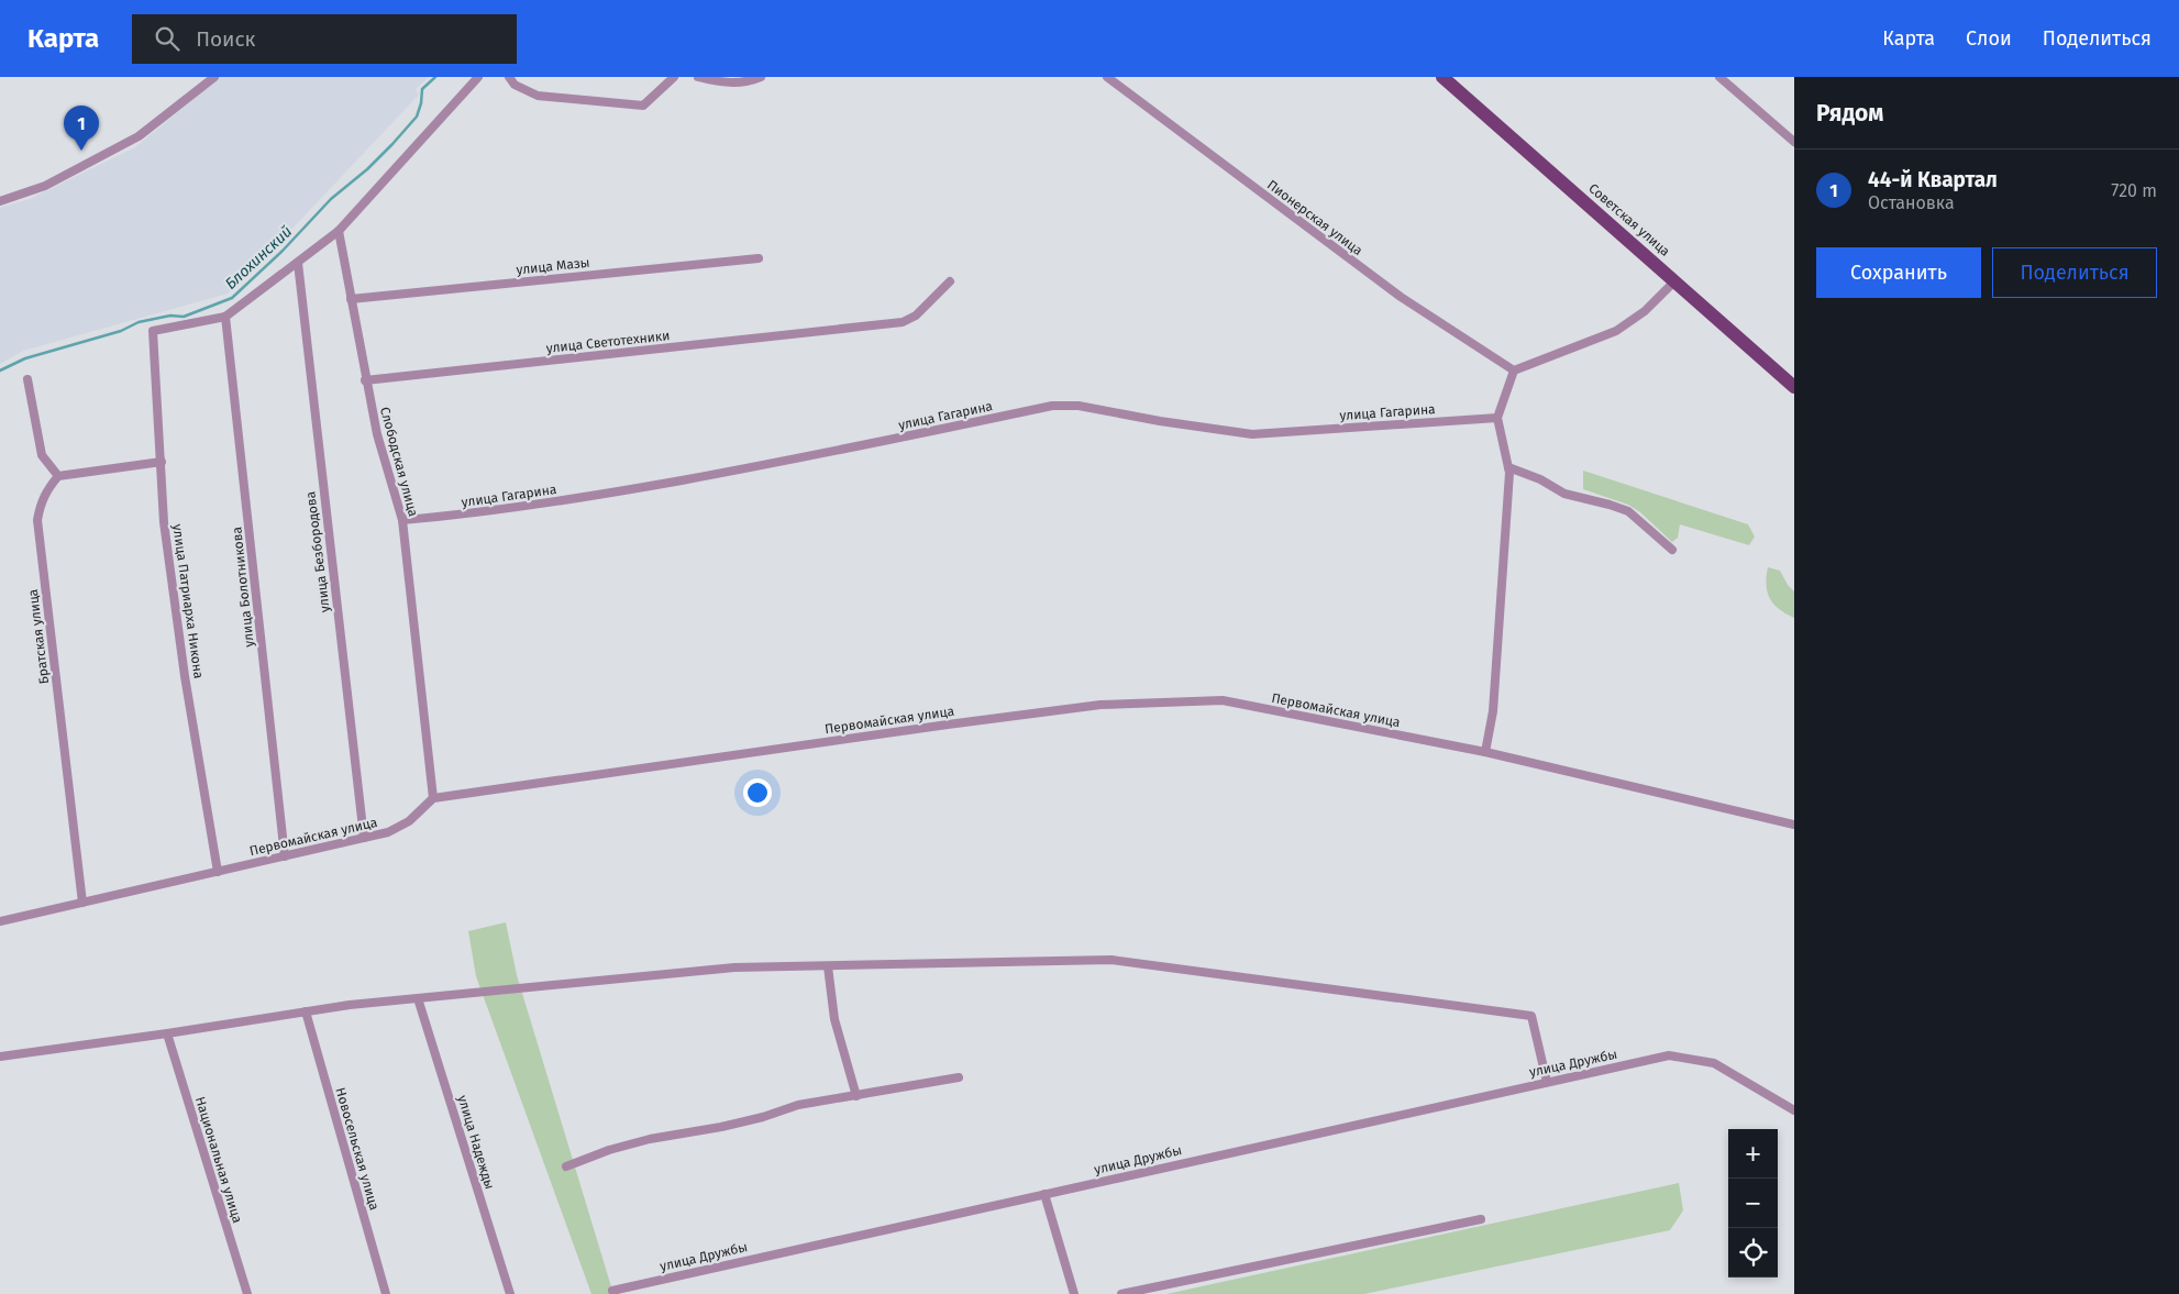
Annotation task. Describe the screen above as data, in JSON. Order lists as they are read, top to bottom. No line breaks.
{"streets":{"main road":["Советская улица"],"street":["Пионерская улица","улица Мазы","улица Светотехники","улица Гагарина","Слободская улица","улица Безбородова","улица Болотникова","улица Патриарха Никона","Братская улица","Первомайская улица","улица Дружбы","улица Надежды","Новосельская улица","Национальная улица"]},"crossings":[["улица Мазы","Слободская улица"],["улица Светотехники","Слободская улица"],["улица Гагарина","Слободская улица"],["Слободская улица","Первомайская улица"],["улица Безбородова","Первомайская улица"],["улица Болотникова","улица Патриарха Никона"],["улица Болотникова","Первомайская улица"],["улица Патриарха Никона","Первомайская улица"],["Братская улица","Первомайская улица"]],"water":["Блохинский"],"page":{"header":"Карта","search":"Поиск","nav":["Карта","Слои","Поделиться"],"heading":"Рядом","pins":"1","list":[{"mark":"1","name":"44-й Квартал","note":"Остановка","value":"720 m"}],"buttons":["Сохранить","Поделиться"],"map_buttons":["+","−"]}}
